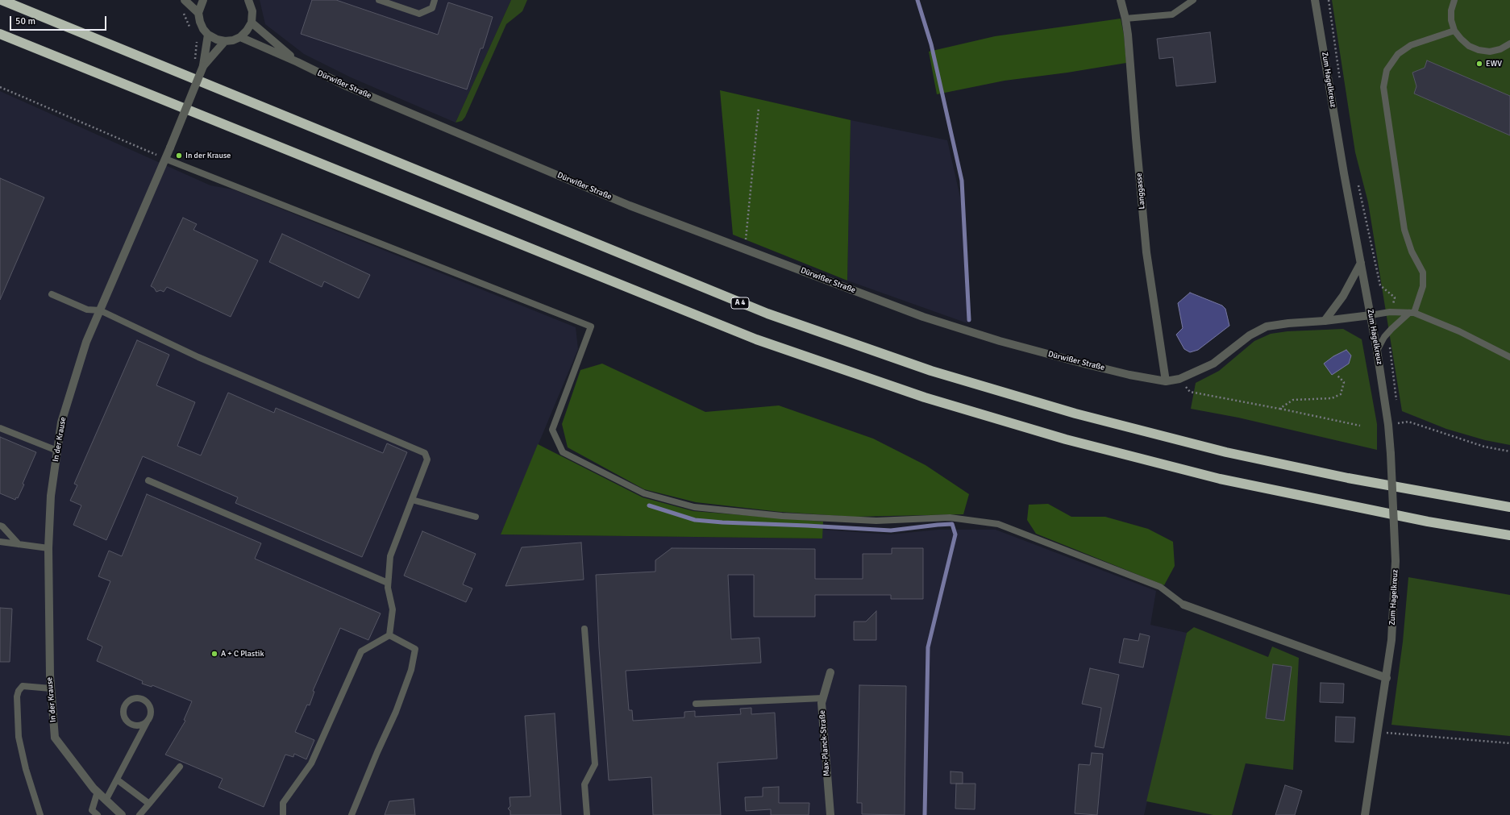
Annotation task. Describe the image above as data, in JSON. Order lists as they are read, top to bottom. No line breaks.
{"streets":{"highway":["A 4"],"street":["Zum Hagelkreuz","Dürwißer Straße","Langgasse","In der Krause","Max-Planck-Straße"]},"crossings":[["Zum Hagelkreuz","Dürwißer Straße"],["Dürwißer Straße","Langgasse"]],"places":["EWV","In der Krause","A + C Plastik"],"scale_bar":"50 m"}
